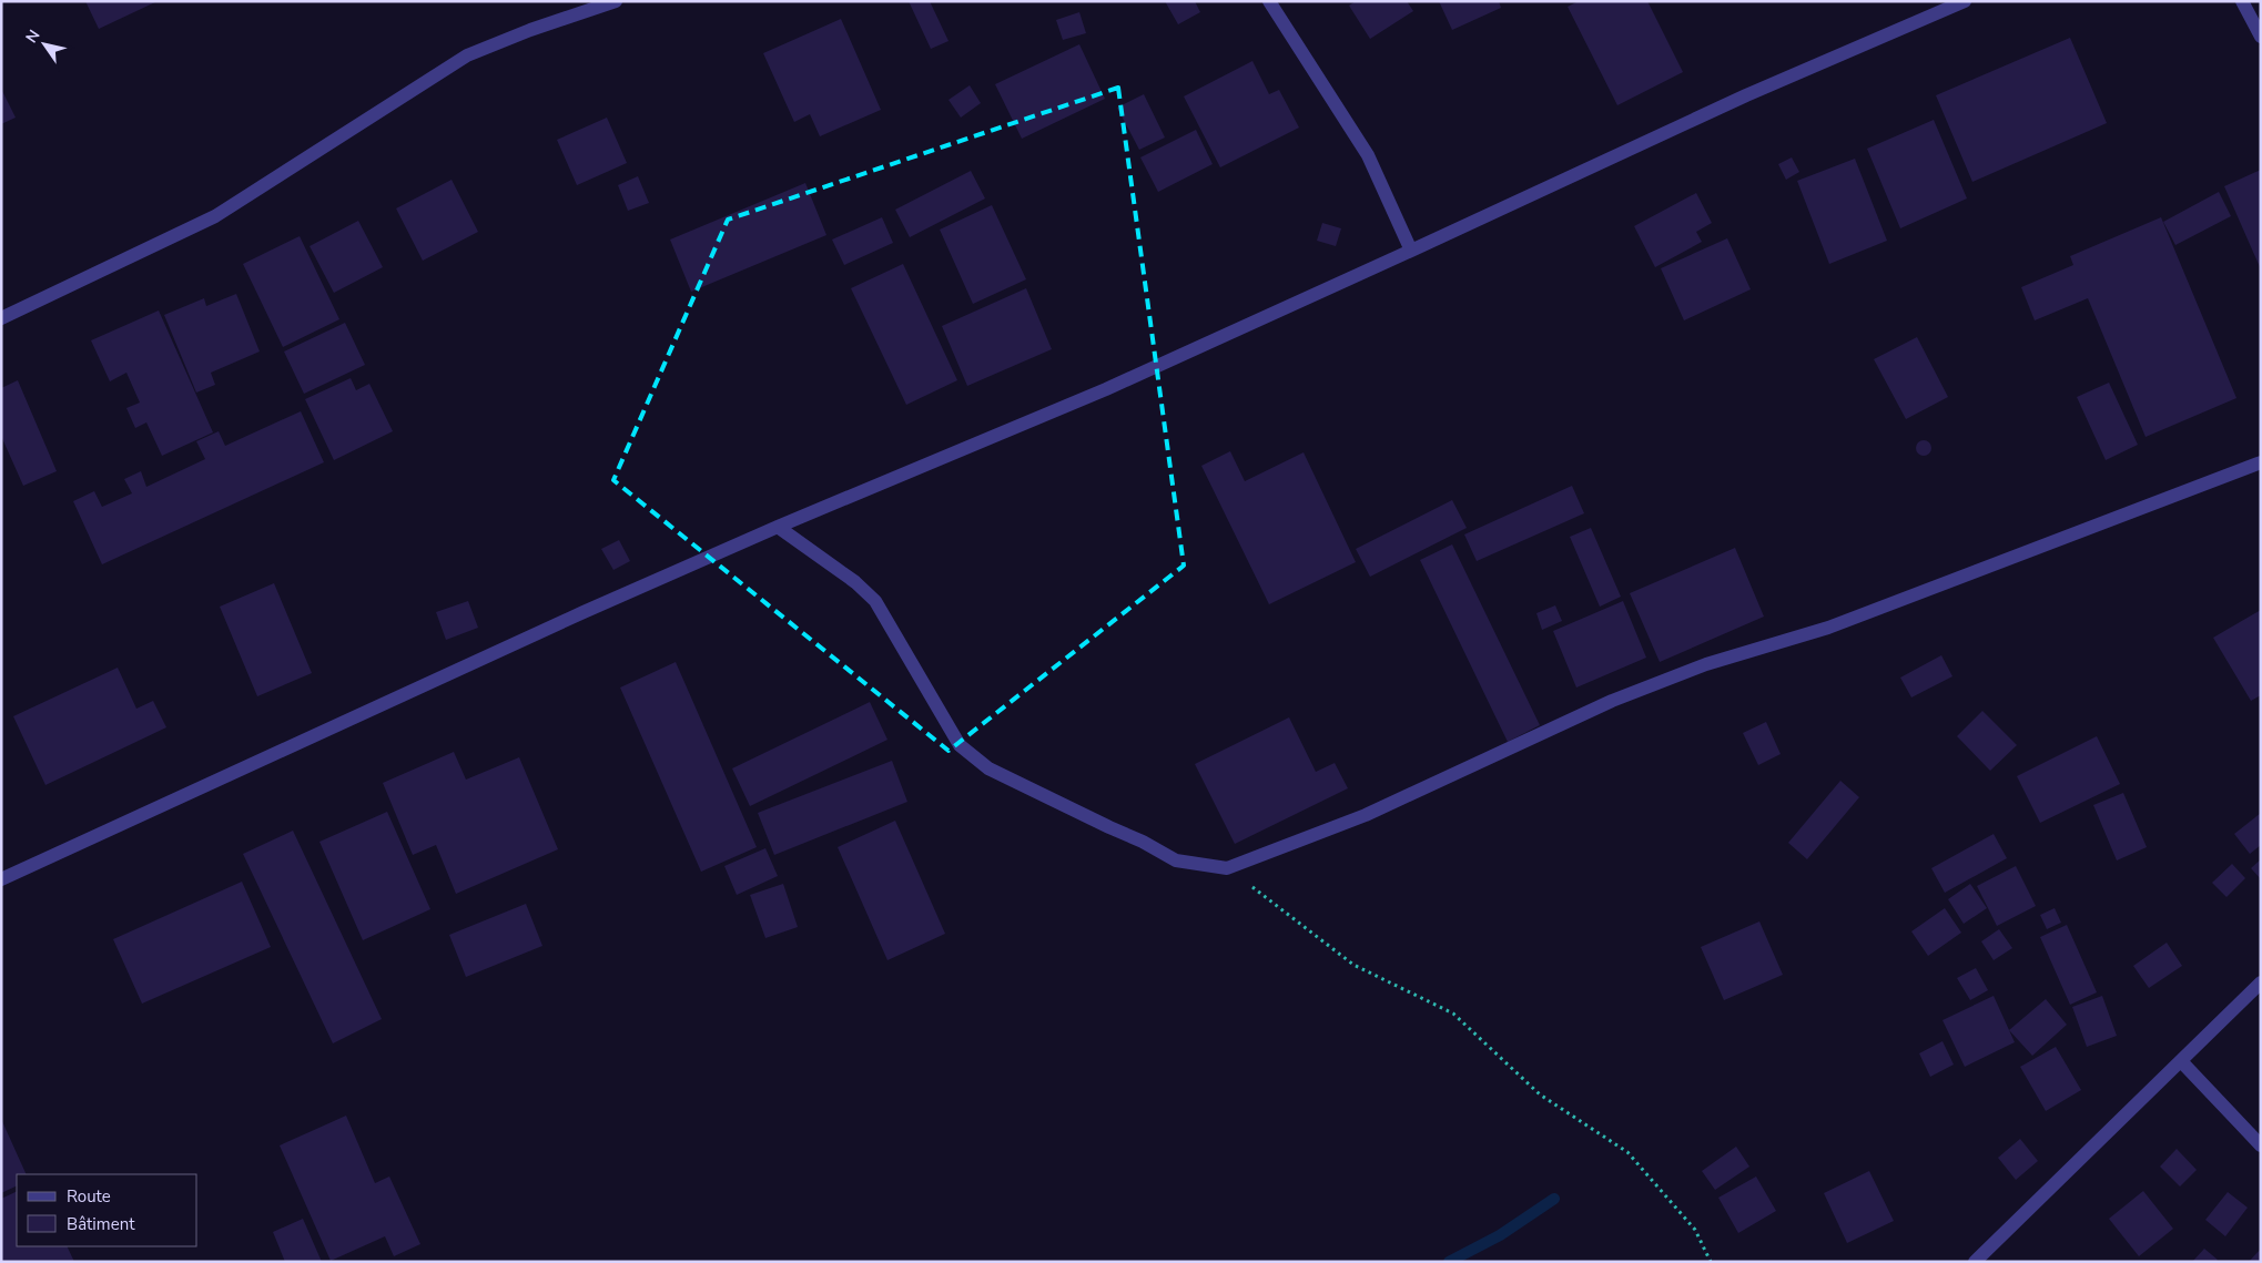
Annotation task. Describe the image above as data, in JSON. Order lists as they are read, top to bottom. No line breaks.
{"legend":["Route","Bâtiment"],"north":"top left"}
